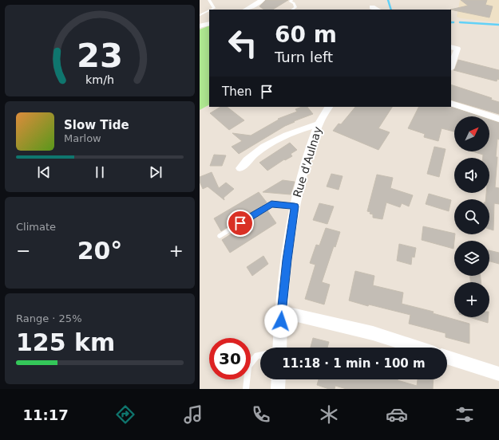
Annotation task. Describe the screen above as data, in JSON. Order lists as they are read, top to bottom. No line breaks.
{"streets":{"street":["Rue d'Aulnay"]},"north":"top right","page":{"turn":["60 m","Turn left"],"then":"Then","song":["Slow Tide","Marlow"],"map_buttons":"+","tile":["Climate",["Range · 25%","125 km"]],"heat":["−","20°","+"],"limit":"30","trip":"11:18 · 1 min · 100 m","tabs":"11:17","gauge":["23","km/h"]}}
